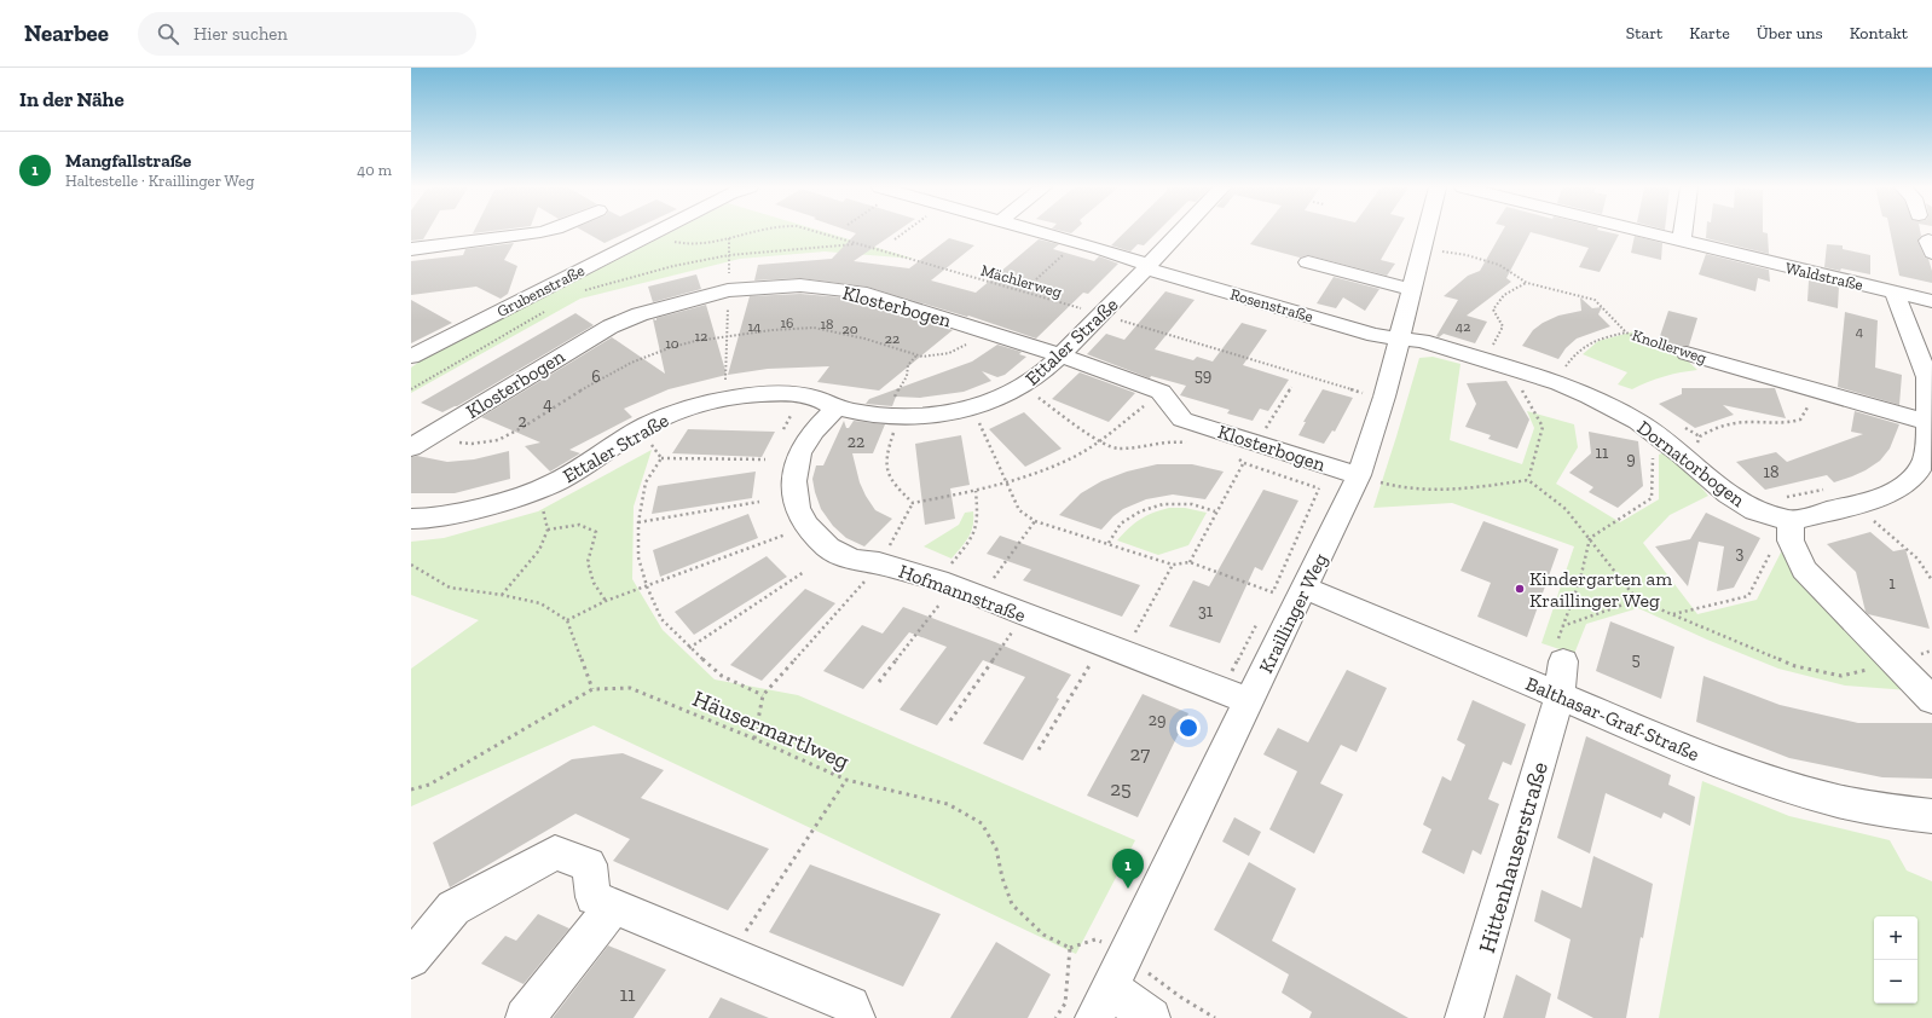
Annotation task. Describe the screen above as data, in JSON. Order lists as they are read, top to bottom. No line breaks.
{"streets":{"street":["Waldstraße","Grubenstraße","Rosenstraße","Klosterbogen","Ettaler Straße","Knollerweg","Dornatorbogen","Hofmannstraße","Kraillinger Weg","Balthasar-Graf-Straße","Hittenhauserstraße"],"path":["Mächlerweg","Häusermartlweg"]},"crossings":[["Mächlerweg","Grubenstraße"],["Mächlerweg","Ettaler Straße"],["Mächlerweg","Kraillinger Weg"],["Rosenstraße","Ettaler Straße"],["Rosenstraße","Dornatorbogen"],["Rosenstraße","Kraillinger Weg"],["Klosterbogen","Ettaler Straße"],["Klosterbogen","Kraillinger Weg"],["Ettaler Straße","Hofmannstraße"],["Knollerweg","Kraillinger Weg"],["Dornatorbogen","Kraillinger Weg"],["Hofmannstraße","Kraillinger Weg"],["Kraillinger Weg","Balthasar-Graf-Straße"],["Balthasar-Graf-Straße","Hittenhauserstraße"]],"places":["Kindergarten am Kraillinger Weg"],"house_numbers":["16","18","14","42","20","4","12","22","10","59","6","4","2","22","11","9","18","3","1","31","5","29","27","25","11"],"page":{"header":"Nearbee","search":"Hier suchen","nav":["Start","Karte","Über uns","Kontakt"],"heading":"In der Nähe","list":[{"mark":"1","name":"Mangfallstraße","note":"Haltestelle · Kraillinger Weg","value":"40 m"}],"pins":"1","map_buttons":["+","−"]}}
